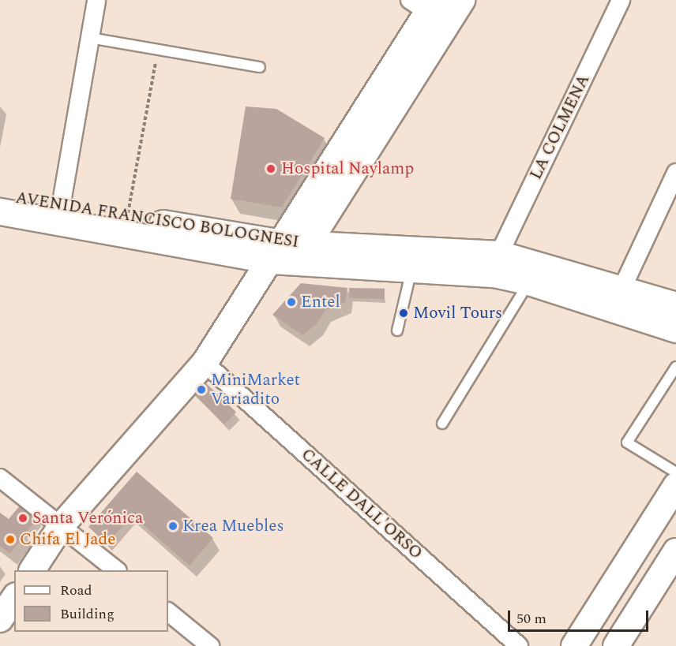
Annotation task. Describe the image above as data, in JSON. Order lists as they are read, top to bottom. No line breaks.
{"streets":{"main road":["AVENIDA FRANCISCO BOLOGNESI"],"street":["LA COLMENA","CALLE DALL'ORSO"]},"crossings":[["LA COLMENA","AVENIDA FRANCISCO BOLOGNESI"]],"places":["Hospital Naylamp","Entel","Movil Tours","MiniMarket Variadito","Santa Verónica","Krea Muebles","Chifa El Jade"],"legend":["Road","Building"],"scale_bar":"50 m"}
